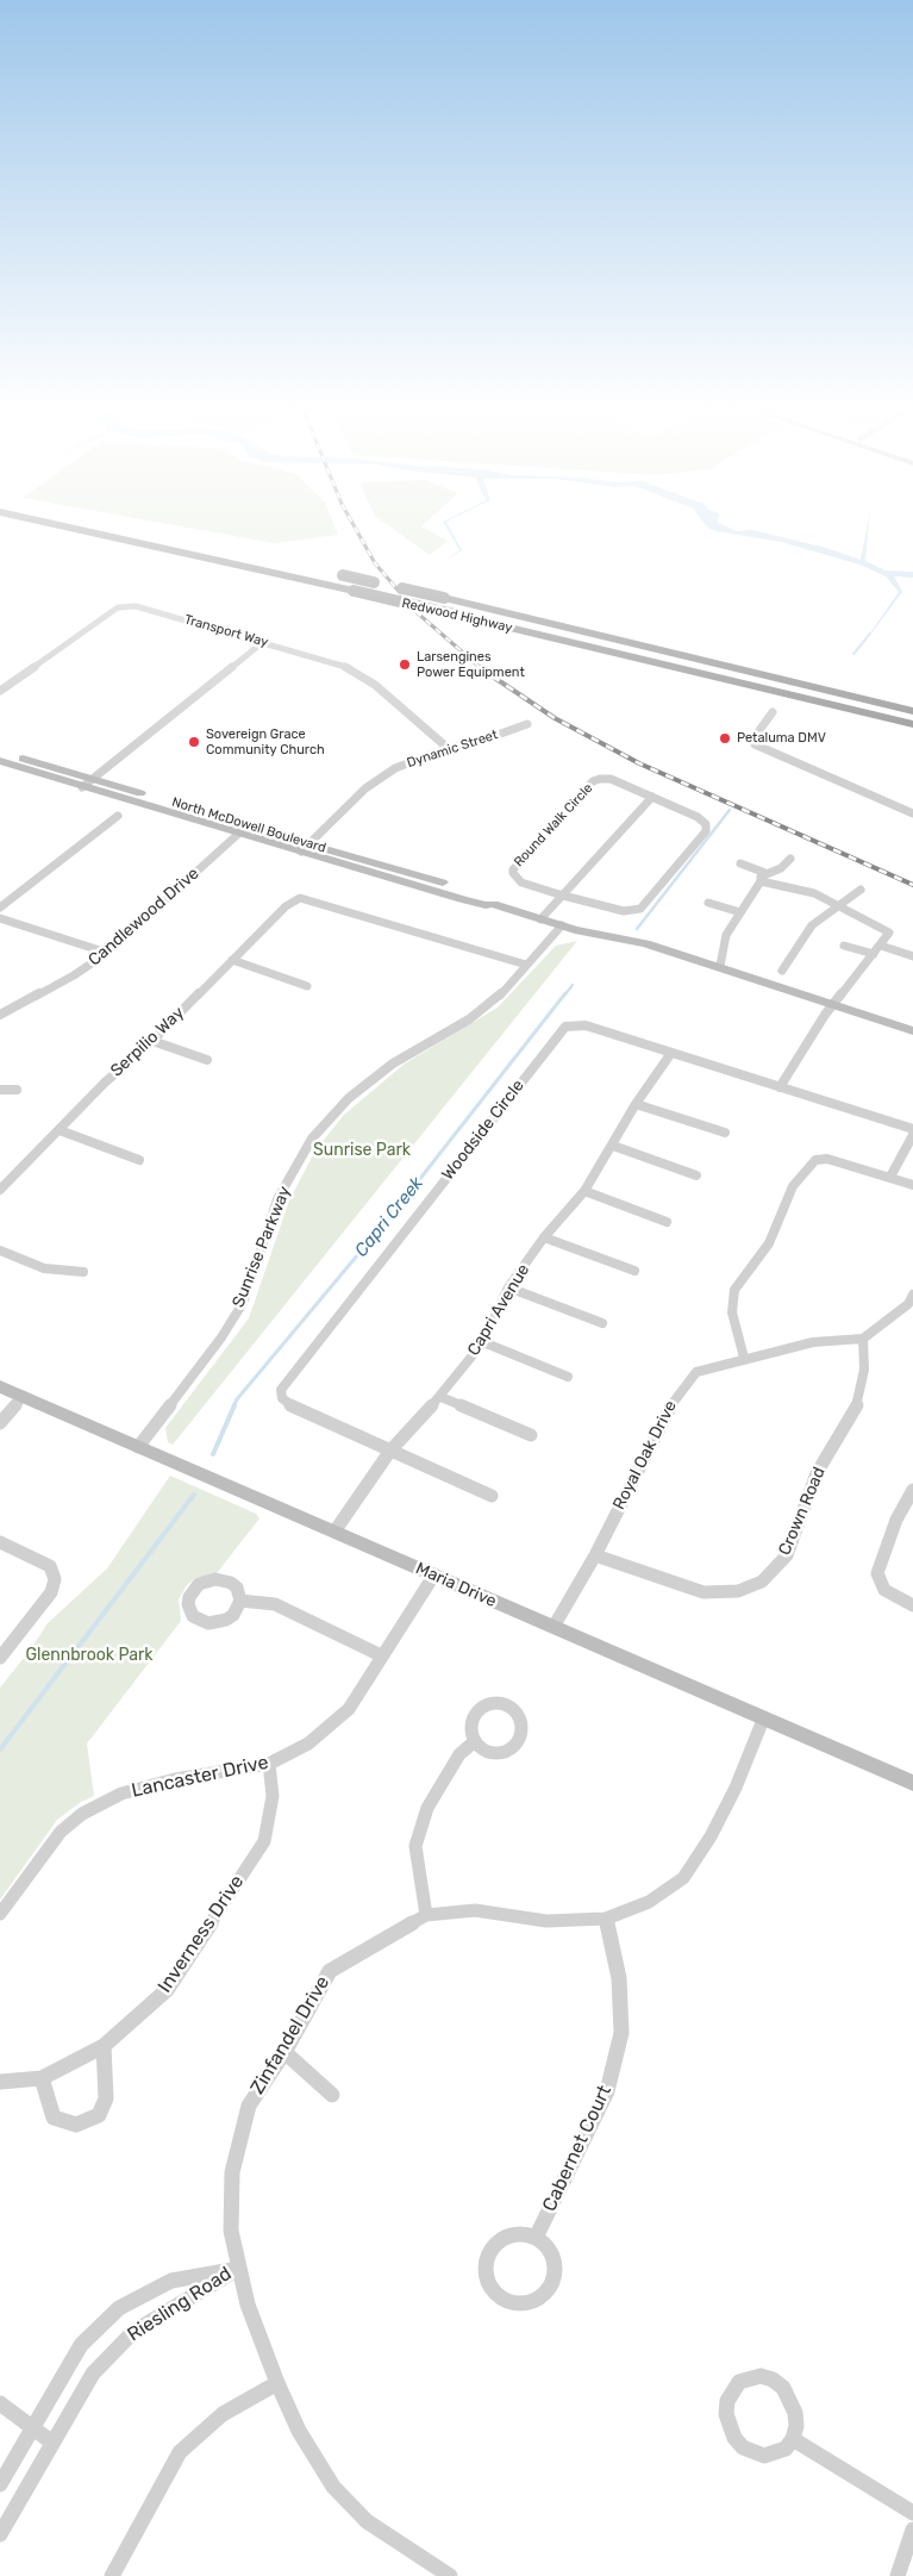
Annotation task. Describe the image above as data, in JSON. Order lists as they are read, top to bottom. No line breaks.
{"streets":{"highway":["Redwood Highway"],"main road":["North McDowell Boulevard","Maria Drive"],"street":["Transport Way","Dynamic Street","Round Walk Circle","Candlewood Drive","Serpilio Way","Woodside Circle","Sunrise Parkway","Capri Avenue","Royal Oak Drive","Crown Road","Lancaster Drive","Inverness Drive","Zinfandel Drive","Cabernet Court","Riesling Road"]},"crossings":[["Transport Way","Dynamic Street"],["Dynamic Street","North McDowell Boulevard"],["North McDowell Boulevard","Candlewood Drive"],["North McDowell Boulevard","Sunrise Parkway"],["Serpilio Way","Sunrise Parkway"],["Woodside Circle","Capri Avenue"],["Sunrise Parkway","Maria Drive"],["Capri Avenue","Maria Drive"],["Royal Oak Drive","Crown Road"],["Royal Oak Drive","Maria Drive"],["Maria Drive","Lancaster Drive"],["Maria Drive","Zinfandel Drive"],["Lancaster Drive","Inverness Drive"],["Zinfandel Drive","Cabernet Court"],["Zinfandel Drive","Riesling Road"]],"water":["Capri Creek"],"parks":["Sunrise Park","Glennbrook Park"],"places":["Larsengines Power Equipment","Petaluma DMV","Sovereign Grace Community Church"]}
